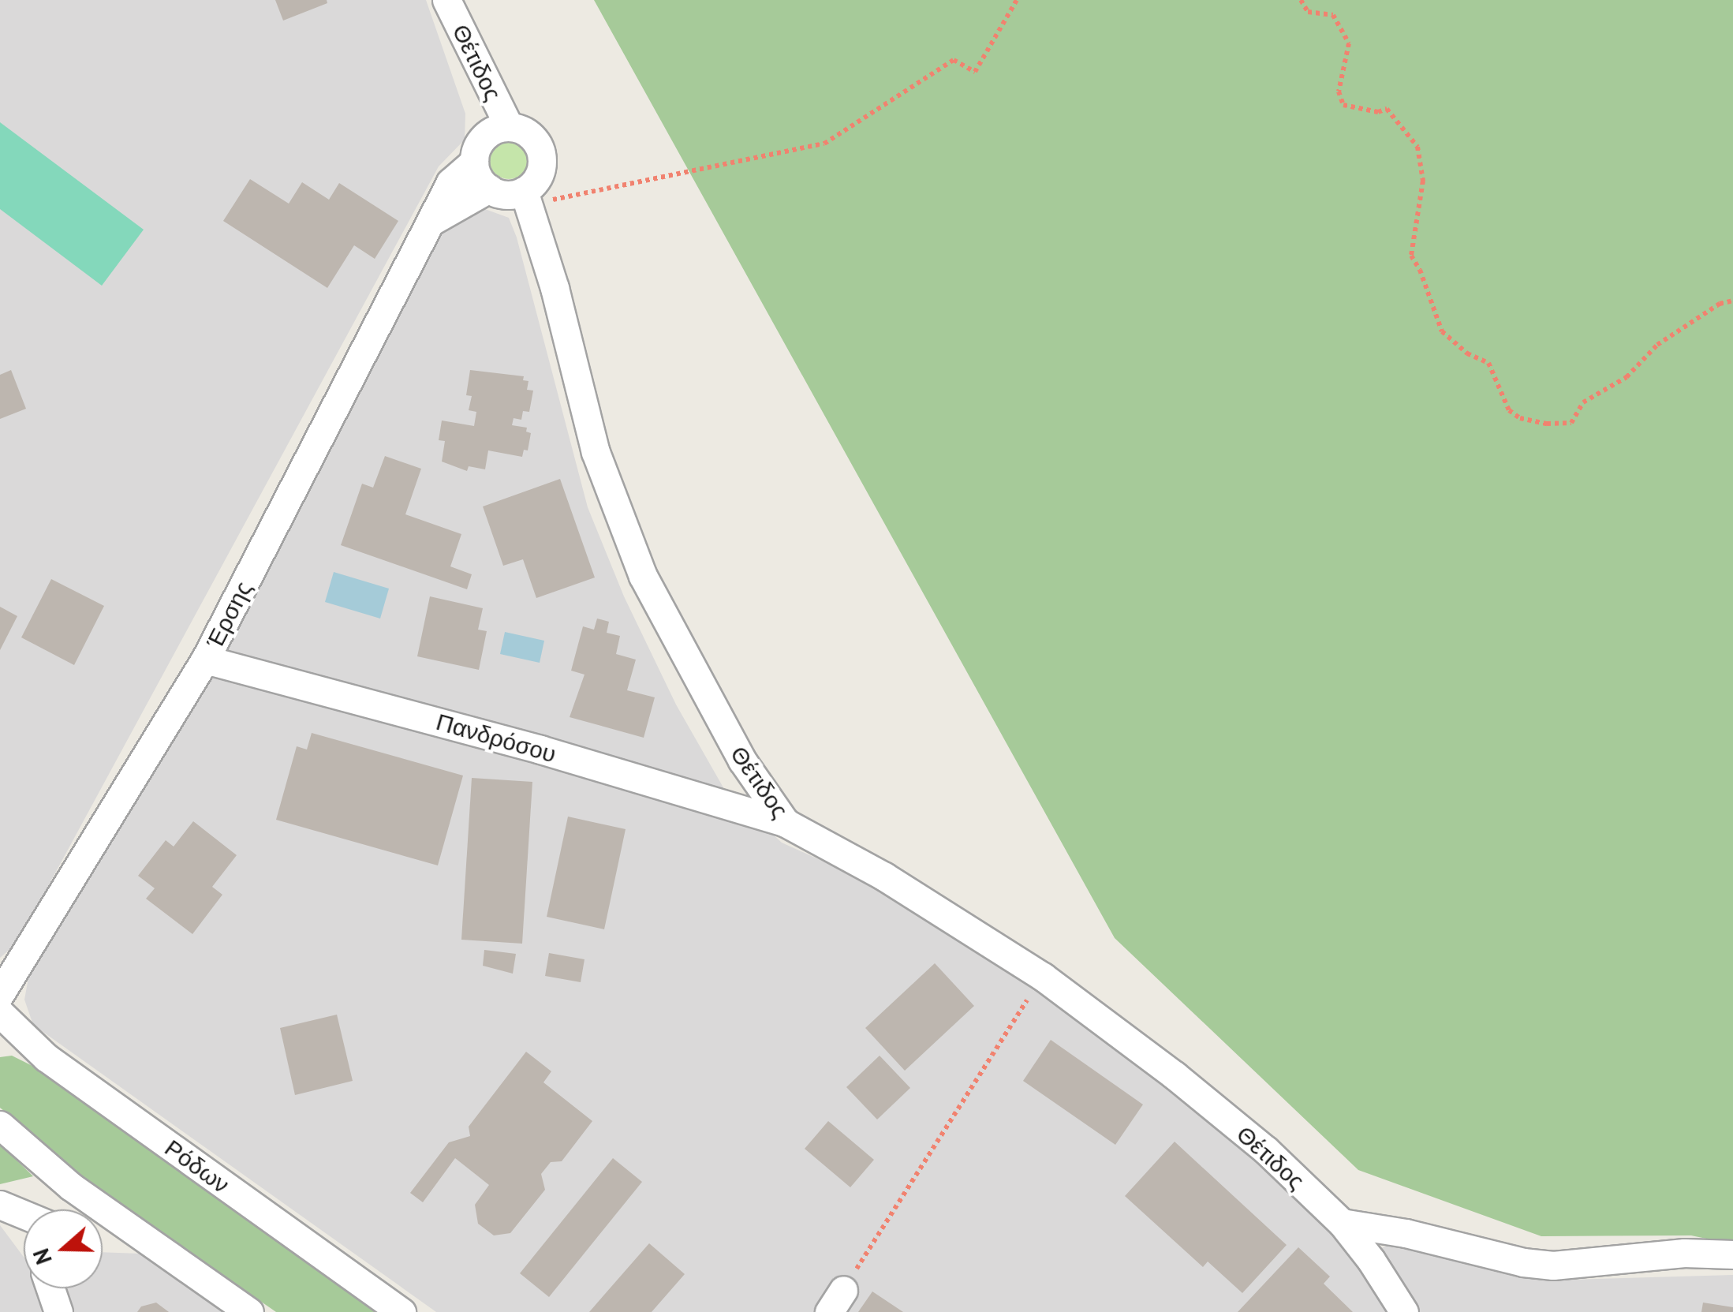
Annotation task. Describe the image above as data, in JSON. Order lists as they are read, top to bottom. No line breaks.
{"streets":{"street":["Θέτιδος","Έρσης","Πανδρόσου","Ρόδων"]},"crossings":[["Θέτιδος","Έρσης"],["Θέτιδος","Πανδρόσου"],["Έρσης","Πανδρόσου"]],"north":"left"}
